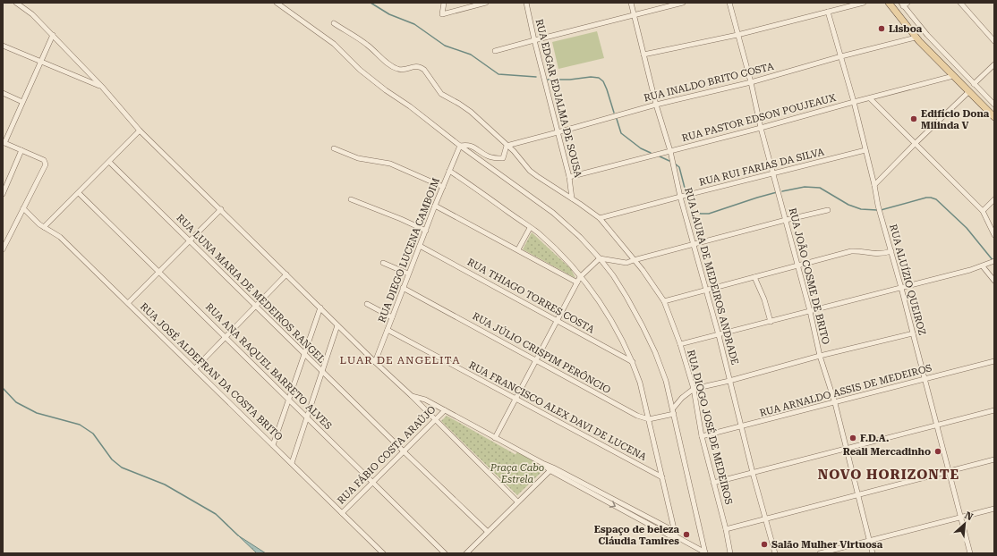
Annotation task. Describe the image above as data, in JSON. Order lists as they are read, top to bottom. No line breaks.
{"streets":{"street":["RUA INALDO BRITO COSTA","RUA EDGAR EDJALMA DE SOUSA","RUA PASTOR EDSON POUJEAUX","RUA RUI FARIAS DA SILVA","RUA DIEGO LUCENA CAMBOIM","RUA LAURA DE MEDEIROS ANDRADE","RUA JOÃO COSME DE BRITO","RUA ALUÍZIO QUEIROZ","RUA LUNA MARIA DE MEDEIROS RANGEL","RUA THIAGO TORRES COSTA","RUA JÚLIO CRISPIM PERÔNCIO","RUA ANA RAQUEL BARRETO ALVES","RUA JOSÉ ALDEFRAN DA COSTA BRITO","RUA ARNALDO ASSIS DE MEDEIROS","RUA FRANCISCO ALEX DAVI DE LUCENA","RUA DIOGO JOSÉ DE MEDEIROS","RUA FÁBIO COSTA ARAÚJO"]},"crossings":[["RUA INALDO BRITO COSTA","RUA EDGAR EDJALMA DE SOUSA"],["RUA INALDO BRITO COSTA","RUA LAURA DE MEDEIROS ANDRADE"],["RUA INALDO BRITO COSTA","RUA JOÃO COSME DE BRITO"],["RUA INALDO BRITO COSTA","RUA ALUÍZIO QUEIROZ"],["RUA INALDO BRITO COSTA","RUA DIOGO JOSÉ DE MEDEIROS"],["RUA EDGAR EDJALMA DE SOUSA","RUA PASTOR EDSON POUJEAUX"],["RUA EDGAR EDJALMA DE SOUSA","RUA DIOGO JOSÉ DE MEDEIROS"],["RUA PASTOR EDSON POUJEAUX","RUA LAURA DE MEDEIROS ANDRADE"],["RUA PASTOR EDSON POUJEAUX","RUA JOÃO COSME DE BRITO"],["RUA PASTOR EDSON POUJEAUX","RUA ALUÍZIO QUEIROZ"],["RUA RUI FARIAS DA SILVA","RUA LAURA DE MEDEIROS ANDRADE"],["RUA RUI FARIAS DA SILVA","RUA JOÃO COSME DE BRITO"],["RUA RUI FARIAS DA SILVA","RUA ALUÍZIO QUEIROZ"],["RUA RUI FARIAS DA SILVA","RUA DIOGO JOSÉ DE MEDEIROS"],["RUA DIEGO LUCENA CAMBOIM","RUA THIAGO TORRES COSTA"],["RUA DIEGO LUCENA CAMBOIM","RUA JÚLIO CRISPIM PERÔNCIO"],["RUA DIEGO LUCENA CAMBOIM","RUA FRANCISCO ALEX DAVI DE LUCENA"],["RUA LAURA DE MEDEIROS ANDRADE","RUA ARNALDO ASSIS DE MEDEIROS"],["RUA JOÃO COSME DE BRITO","RUA ARNALDO ASSIS DE MEDEIROS"],["RUA ALUÍZIO QUEIROZ","RUA ARNALDO ASSIS DE MEDEIROS"],["RUA LUNA MARIA DE MEDEIROS RANGEL","RUA FÁBIO COSTA ARAÚJO"],["RUA ANA RAQUEL BARRETO ALVES","RUA FÁBIO COSTA ARAÚJO"],["RUA JOSÉ ALDEFRAN DA COSTA BRITO","RUA FÁBIO COSTA ARAÚJO"],["RUA ARNALDO ASSIS DE MEDEIROS","RUA DIOGO JOSÉ DE MEDEIROS"]],"districts":["LUAR DE ANGELITA","NOVO HORIZONTE"],"parks":["Praça Cabo Estrela"],"places":["Lisboa","Edifício Dona Milinda V","F.D.A.","Reali Mercadinho","Espaço de beleza Cláudia Tamires","Salão Mulher Virtuosa"],"north":"top right"}
